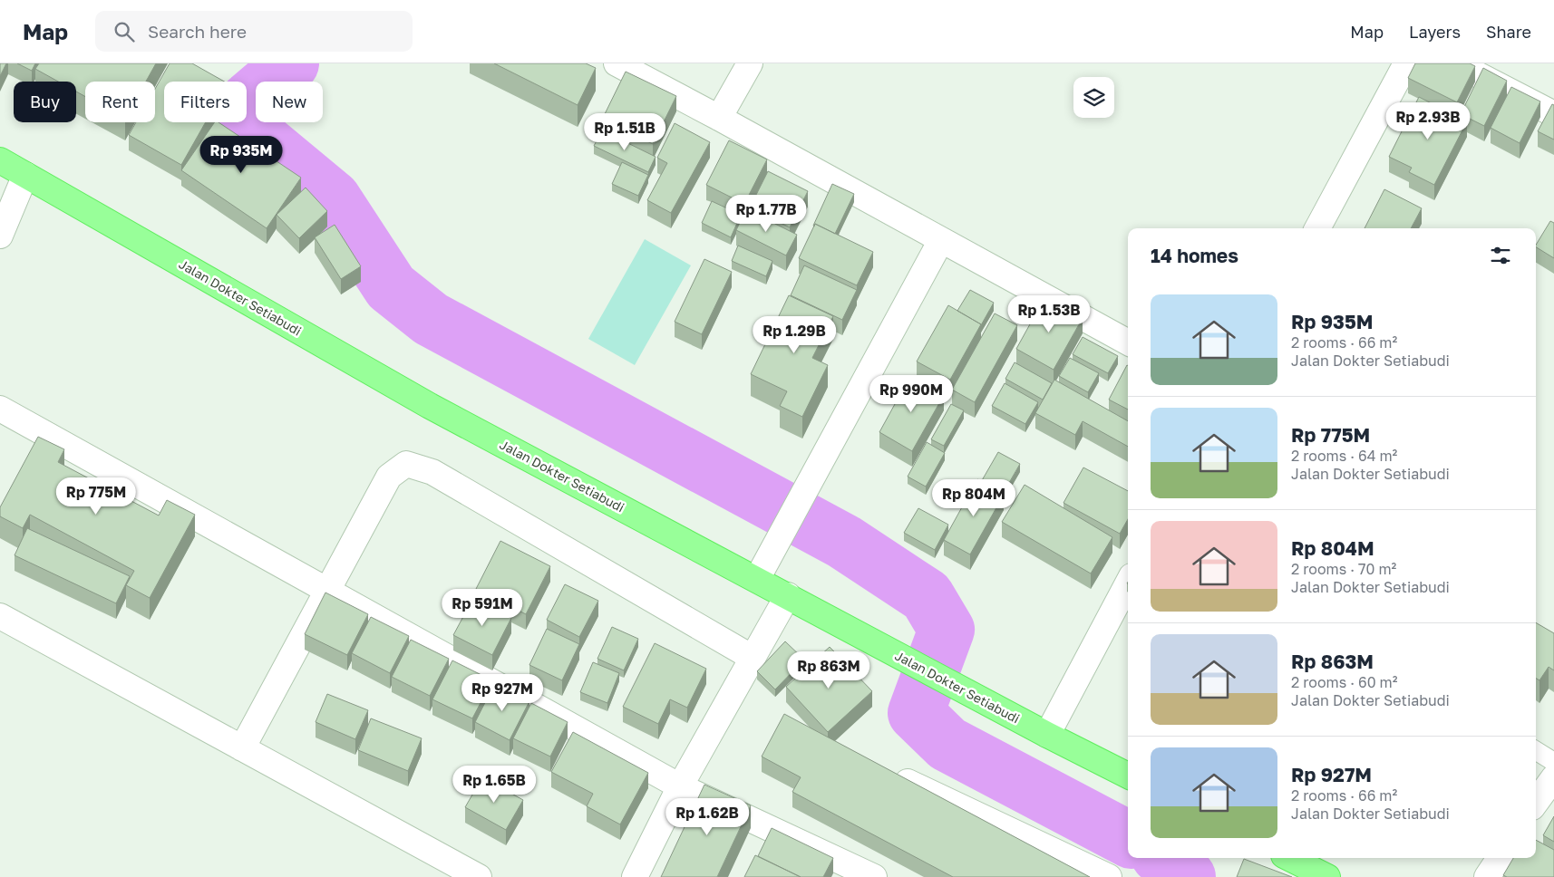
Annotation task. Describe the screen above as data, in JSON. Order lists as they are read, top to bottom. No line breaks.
{"streets":{"main road":["Jalan Dokter Setiabudi"]},"page":{"header":"Map","search":"Search here","nav":["Map","Layers","Share"],"chip":["Buy","Rent","Filters","New"],"price":["Rp 2.93B","Rp 1.51B","Rp 935M","Rp 1.77B","Rp 1.53B","Rp 1.29B","Rp 990M","Rp 775M","Rp 804M","Rp 591M","Rp 863M","Rp 927M","Rp 1.65B","Rp 1.62B"],"heading":"14 homes","list":[{"name":"Rp 935M","note":"2 rooms · 66 m² · Jalan Dokter Setiabudi"},{"name":"Rp 775M","note":"2 rooms · 64 m² · Jalan Dokter Setiabudi"},{"name":"Rp 804M","note":"2 rooms · 70 m² · Jalan Dokter Setiabudi"},{"name":"Rp 863M","note":"2 rooms · 60 m² · Jalan Dokter Setiabudi"},{"name":"Rp 927M","note":"2 rooms · 66 m² · Jalan Dokter Setiabudi"}]}}
